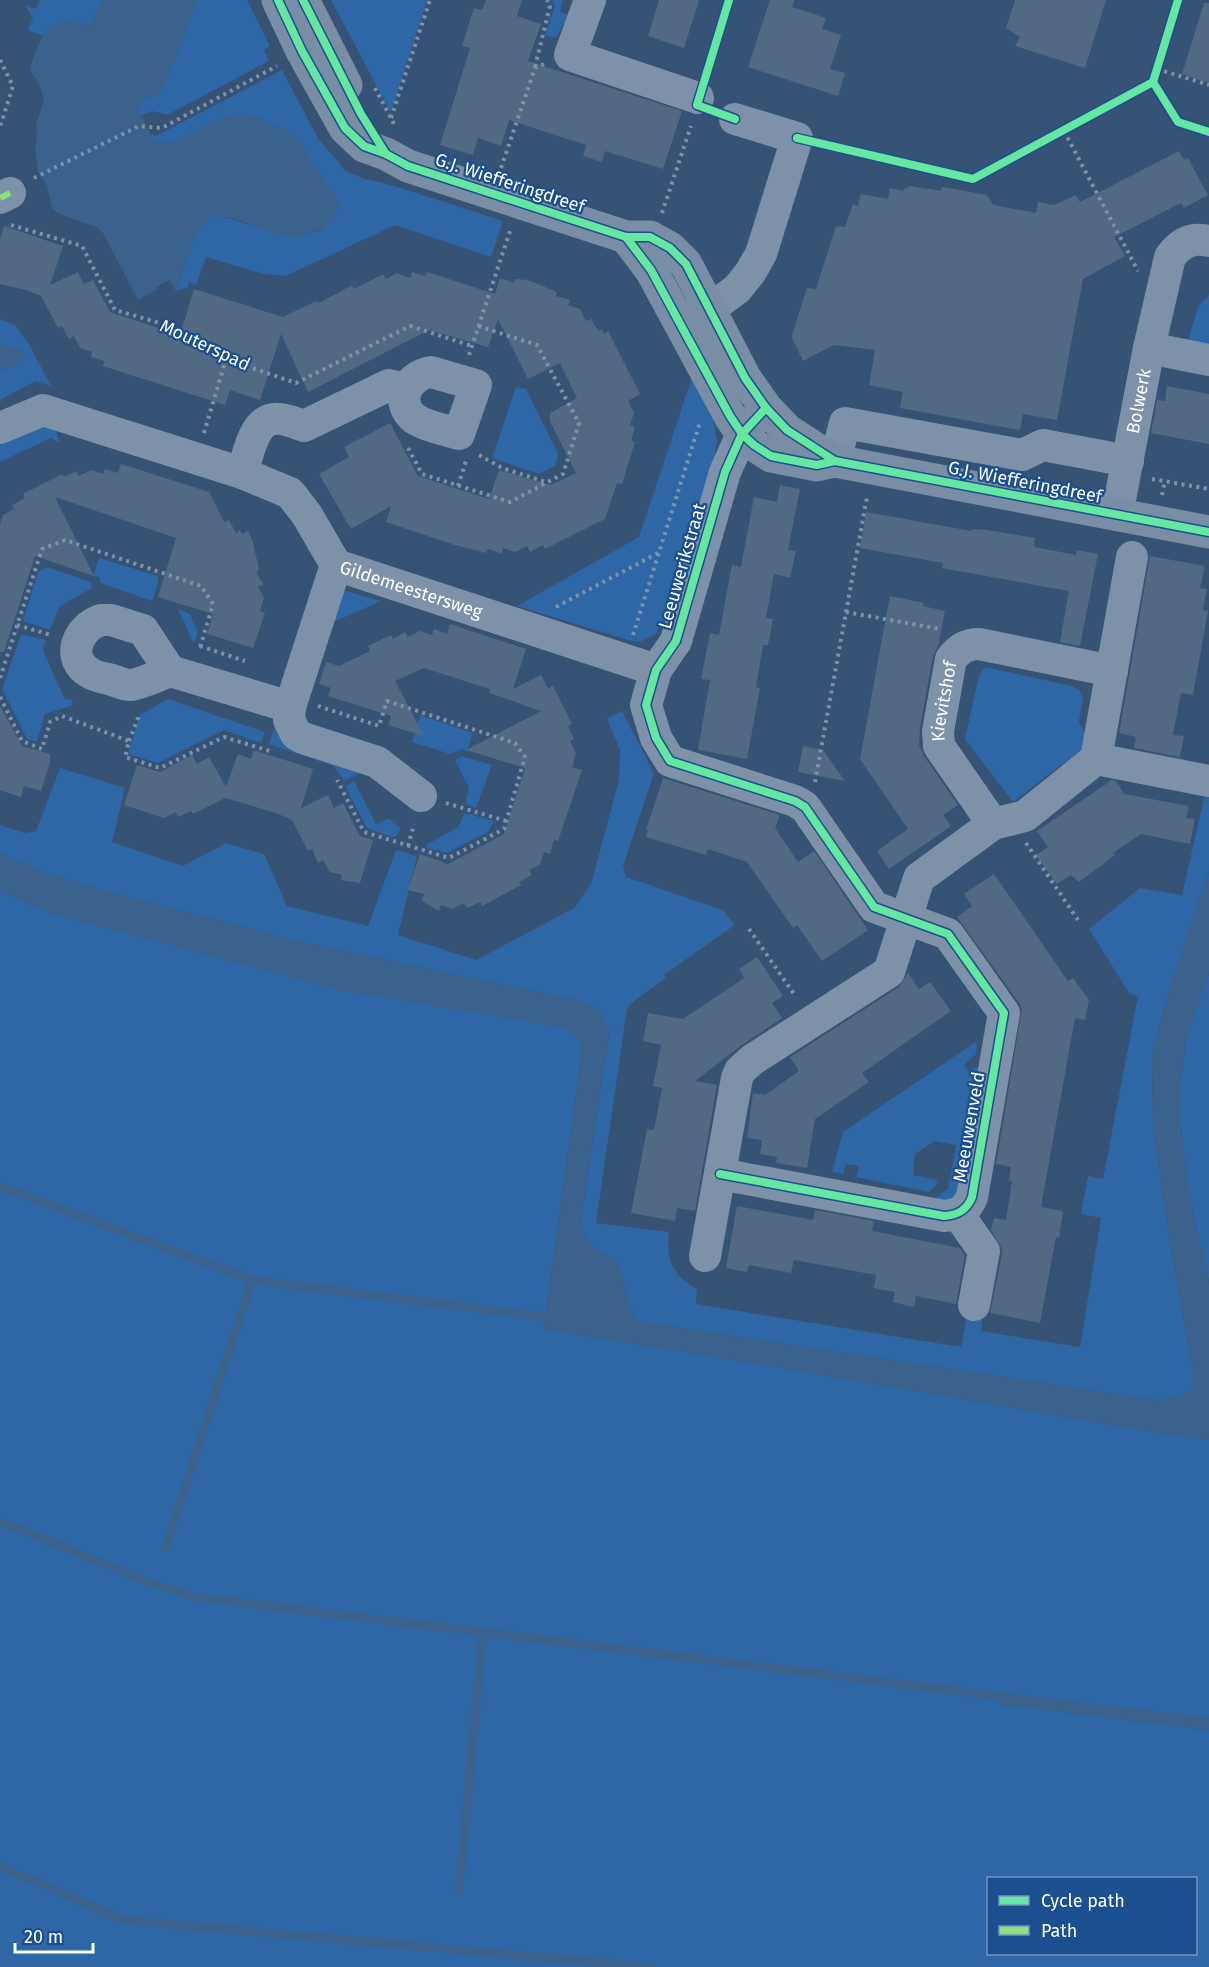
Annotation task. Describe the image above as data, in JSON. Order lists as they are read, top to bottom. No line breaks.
{"streets":{"street":["G.J. Wiefferingdreef","Bolwerk","Leeuwerikstraat","Gildemeestersweg","Kievitshof","Meeuwenveld"],"path":["Mouterspad"]},"crossings":[["G.J. Wiefferingdreef","Bolwerk"],["G.J. Wiefferingdreef","Leeuwerikstraat"],["Leeuwerikstraat","Gildemeestersweg"],["Leeuwerikstraat","Meeuwenveld"]],"legend":["Cycle path","Path"],"scale_bar":"20 m"}
